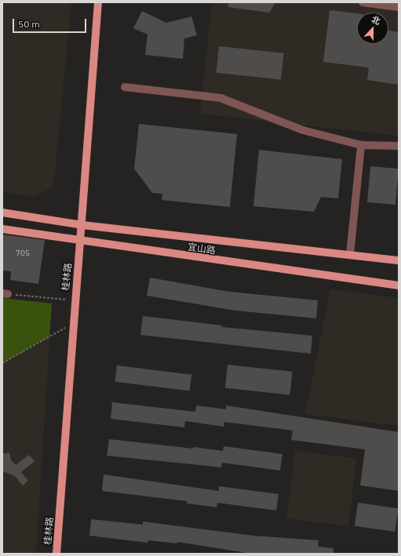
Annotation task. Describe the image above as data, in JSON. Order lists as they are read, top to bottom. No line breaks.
{"streets":{"main road":["宜山路","桂林路"]},"crossings":[["宜山路","桂林路"]],"house_numbers":["705"],"scale_bar":"50 m","north":"top"}
